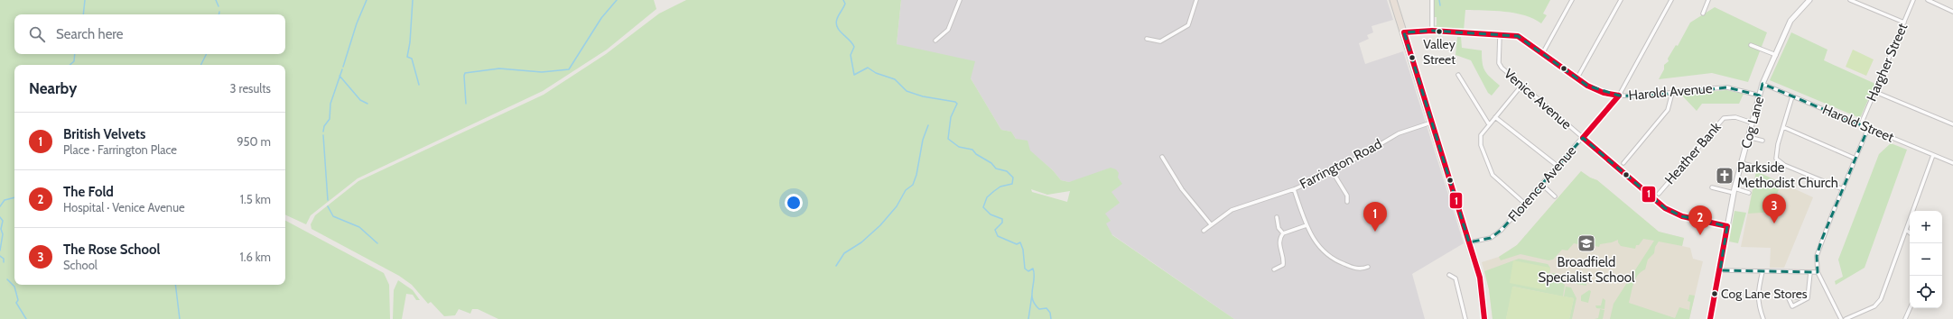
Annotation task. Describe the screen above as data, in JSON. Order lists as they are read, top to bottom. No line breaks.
{"streets":{"street":["Hargher Street","Harold Avenue","Venice Avenue","Cog Lane","Harold Street","Heather Bank","Farrington Road","Florence Avenue"]},"crossings":[["Hargher Street","Harold Street"],["Harold Avenue","Venice Avenue"],["Harold Avenue","Cog Lane"],["Harold Avenue","Florence Avenue"],["Venice Avenue","Cog Lane"],["Venice Avenue","Florence Avenue"],["Cog Lane","Harold Street"],["Cog Lane","Heather Bank"]],"places":{"other":["Valley Street","Cog Lane Stores"],"church":["Parkside Methodist Church"],"school or university":["Broadfield Specialist School"]},"lines":["transit line 1"],"page":{"search":"Search here","heading":["Nearby","3 results"],"list":[{"mark":"1","name":"British Velvets","note":"Place · Farrington Place","value":"950 m"},{"mark":"2","name":"The Fold","note":"Hospital · Venice Avenue","value":"1.5 km"},{"mark":"3","name":"The Rose School","note":"School","value":"1.6 km"}],"pins":["3","1","2"],"map_buttons":["+","−"]}}
